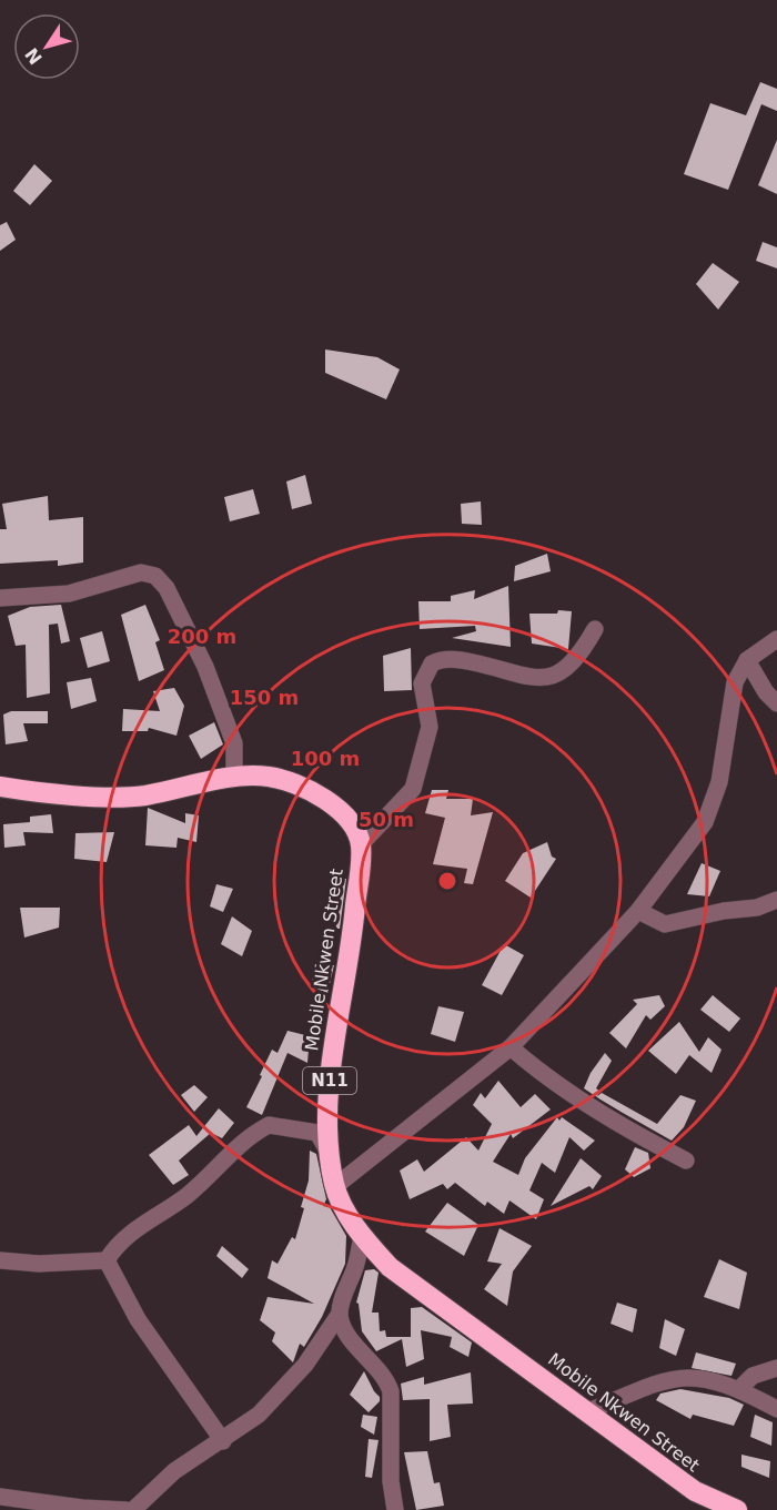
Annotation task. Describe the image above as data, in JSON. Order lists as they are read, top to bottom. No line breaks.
{"streets":{"highway":["Mobile Nkwen Street","N11"]},"north":"bottom left","rings":["200 m","150 m","100 m","50 m"]}
